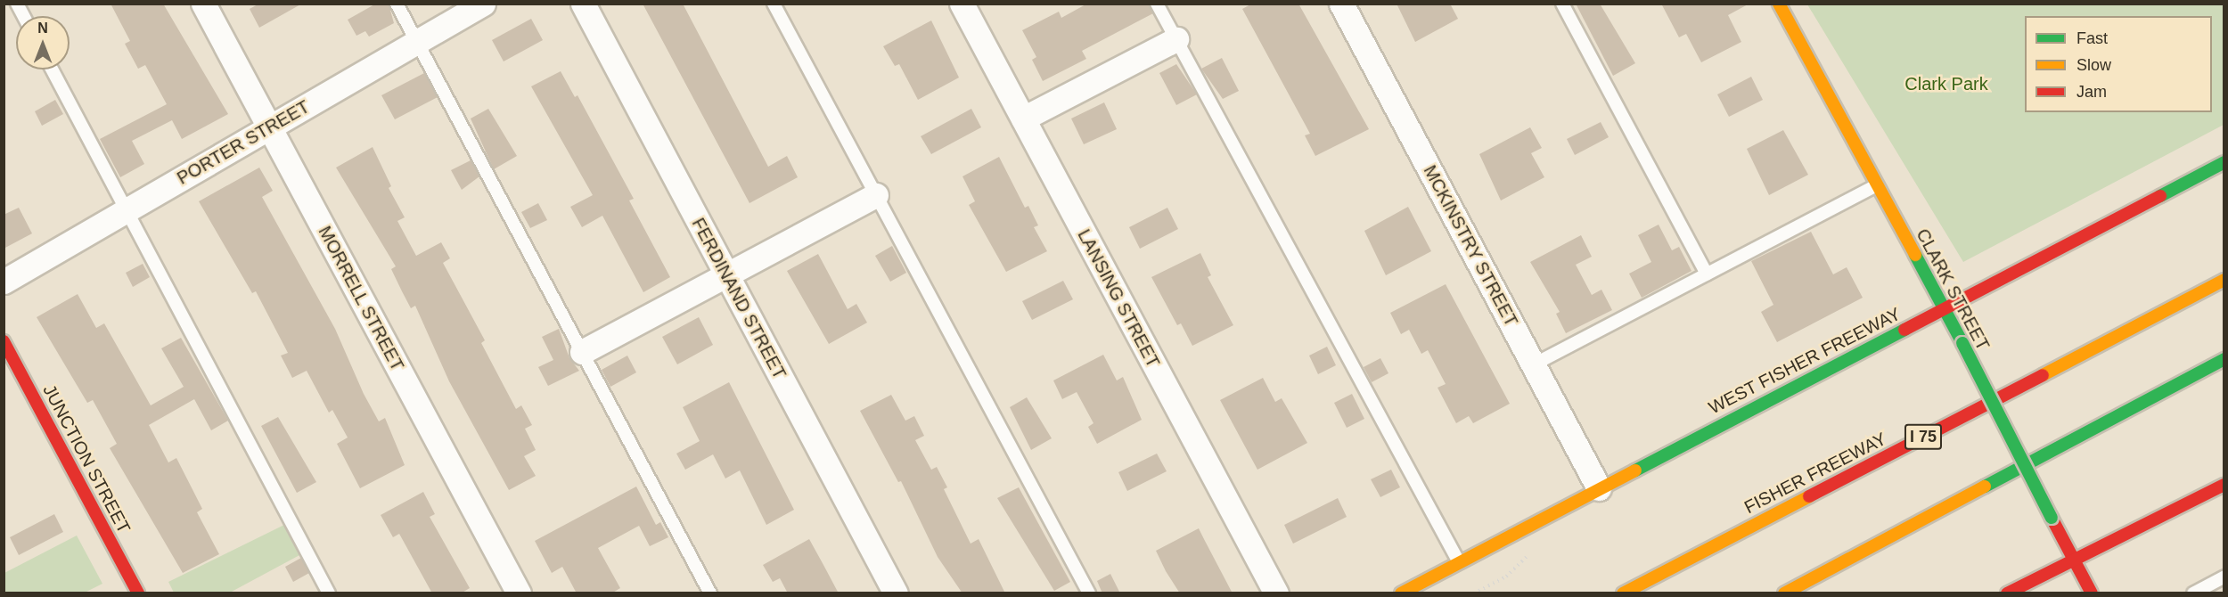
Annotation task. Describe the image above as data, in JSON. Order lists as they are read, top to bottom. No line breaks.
{"streets":{"main road":["CLARK STREET","WEST FISHER FREEWAY","I 75","JUNCTION STREET","FISHER FREEWAY"],"street":["PORTER STREET","MCKINSTRY STREET","MORRELL STREET","FERDINAND STREET","LANSING STREET"]},"crossings":[["PORTER STREET","MORRELL STREET"],["MCKINSTRY STREET","WEST FISHER FREEWAY"],["CLARK STREET","WEST FISHER FREEWAY"]],"parks":["Clark Park"],"legend":["Fast","Slow","Jam"],"north":"top"}
